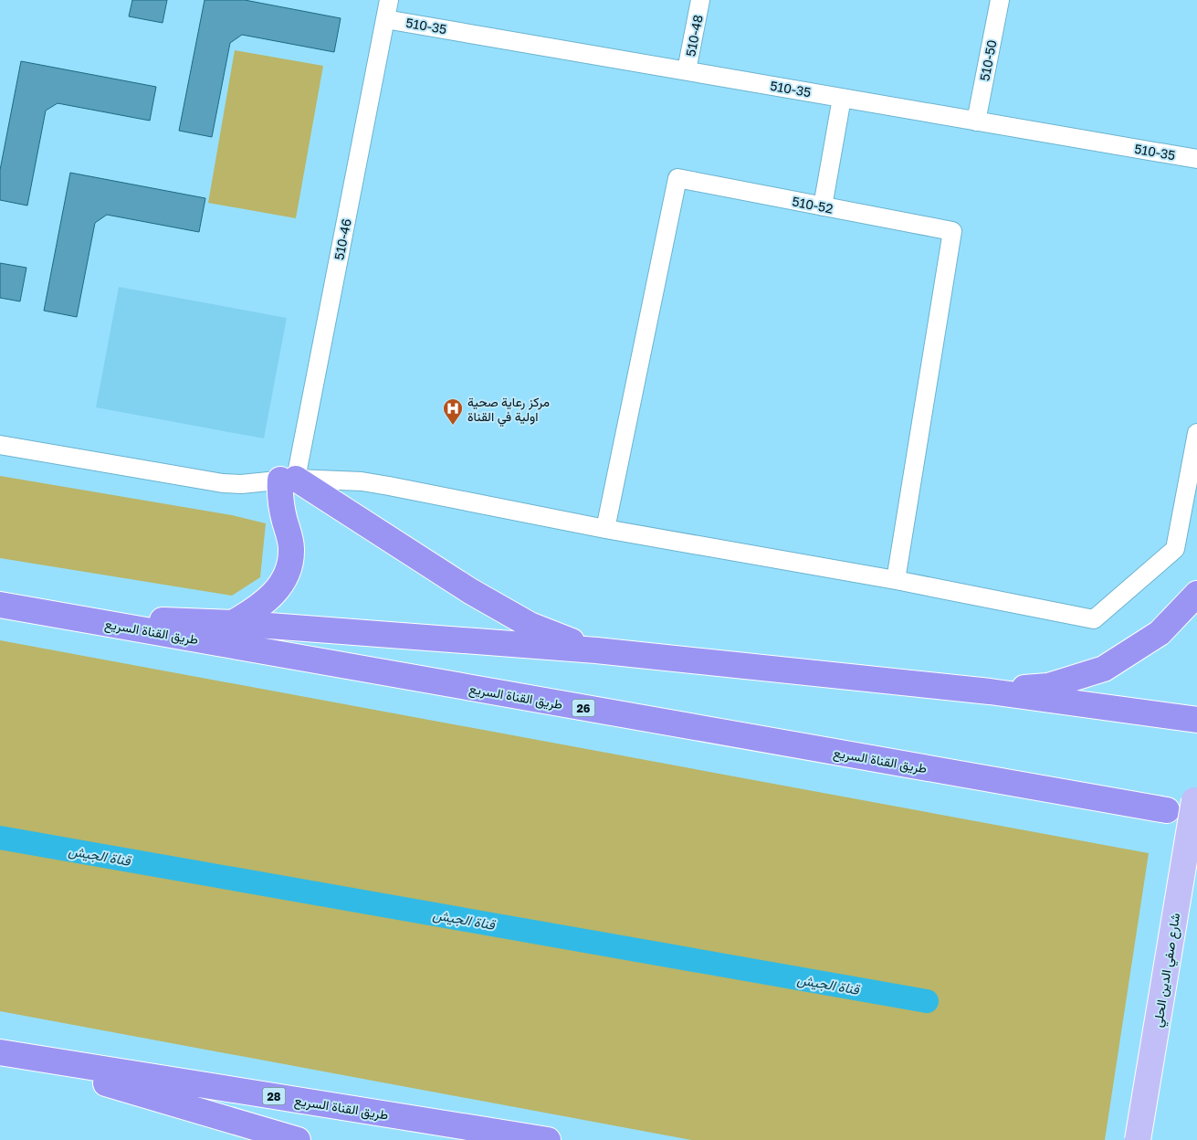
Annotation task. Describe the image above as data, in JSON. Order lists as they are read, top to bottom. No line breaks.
{"streets":{"highway":["طريق القناة السريع","26","28"],"main road":["شارع صفي الدين الحلي"],"street":["510-35","510-48","510-50","510-52","510-46"]},"crossings":[["510-35","510-48"],["510-35","510-50"],["510-35","510-46"]],"water":["قناة الجيش"],"places":{"hospital":["مركز رعاية صحية اولية في القناة"]}}
